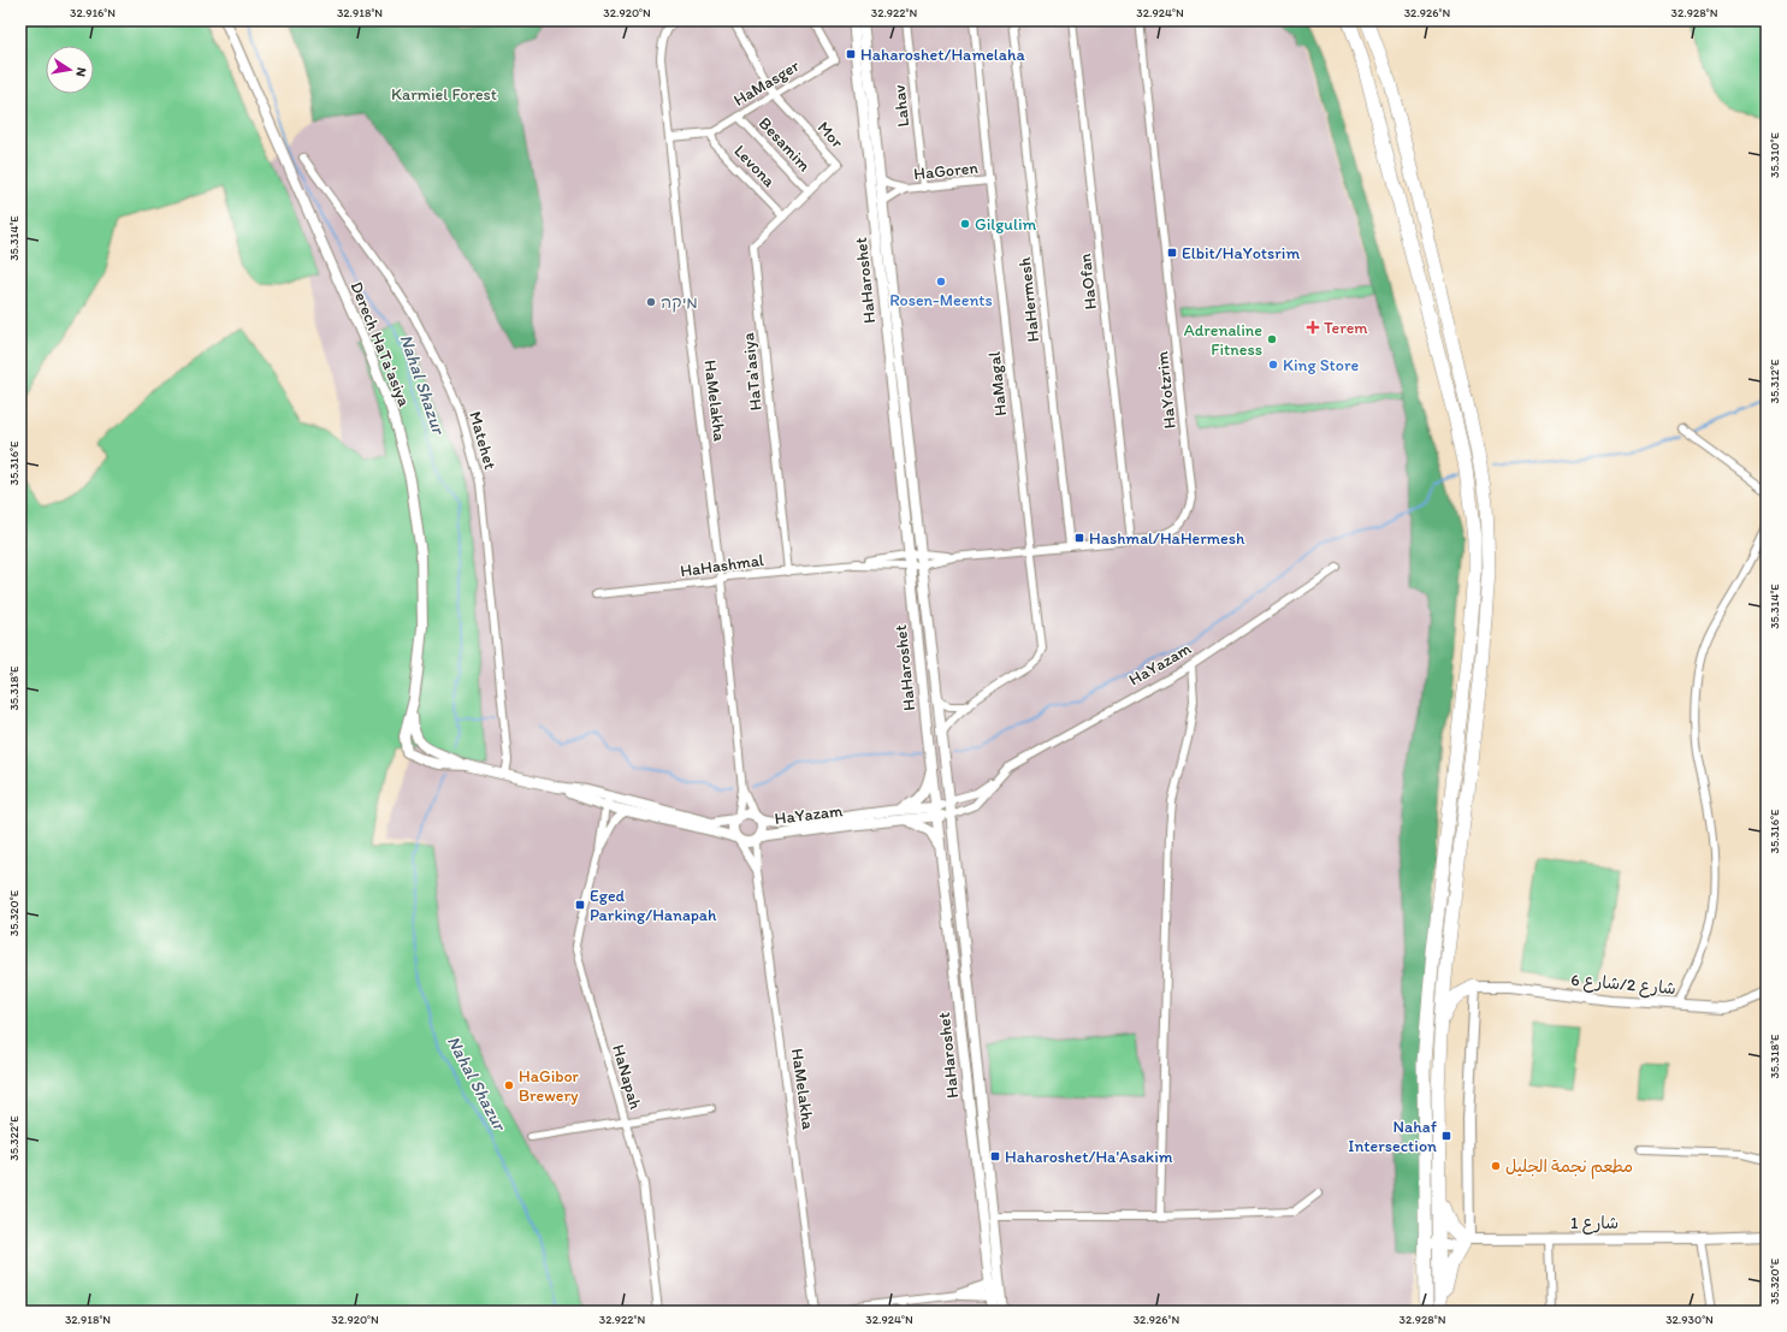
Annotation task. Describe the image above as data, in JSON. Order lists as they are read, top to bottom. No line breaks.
{"streets":{"street":["HaMasger","Lahav","Mor","Besamim","Levona","HaGoren","HaHaroshet","HaOfan","HaHermesh","Derech HaTa'asiya","HaTa'asiya","HaMagal","HaYotzrim","HaMelakha","Matehet","HaHashmal","HaYazam","شارع 2/شارع 6","HaNapah","شارع 1"]},"crossings":[["HaMasger","Mor"],["HaMasger","Besamim"],["HaMasger","Levona"],["HaMasger","HaMelakha"],["Lahav","HaGoren"],["Mor","Besamim"],["Mor","HaTa'asiya"],["Besamim","HaTa'asiya"],["Levona","HaTa'asiya"],["HaGoren","HaHaroshet"],["HaGoren","HaMagal"],["HaHaroshet","HaMagal"],["HaHaroshet","HaYotzrim"],["HaHaroshet","HaHashmal"],["HaHaroshet","HaYazam"],["HaOfan","HaYotzrim"],["HaHermesh","HaYotzrim"],["Derech HaTa'asiya","Matehet"],["HaTa'asiya","HaHashmal"],["HaMagal","HaYotzrim"],["HaYotzrim","HaHashmal"],["HaMelakha","HaHashmal"],["HaMelakha","HaYazam"]],"water":["Nahal Shazur"],"parks":["Karmiel Forest"],"places":{"transit":["Haharoshet/Hamelaha","Elbit/HaYotsrim","Hashmal/HaHermesh","Eged Parking/Hanapah","Nahaf Intersection","Haharoshet/Ha'Asakim"],"other":["Gilgulim","Rosen-Meents","מיקה","Adrenaline Fitness","King Store","HaGibor Brewery","مطعم نجمة الجليل"],"health":["Terem"]},"north":"right","coordinates":["32.916°N","32.918°N","32.920°N","32.922°N","32.924°N","32.926°N","32.928°N","35.310°E","35.314°E","35.312°E","35.316°E","35.318°E","35.320°E","35.322°E","32.930°N"]}
